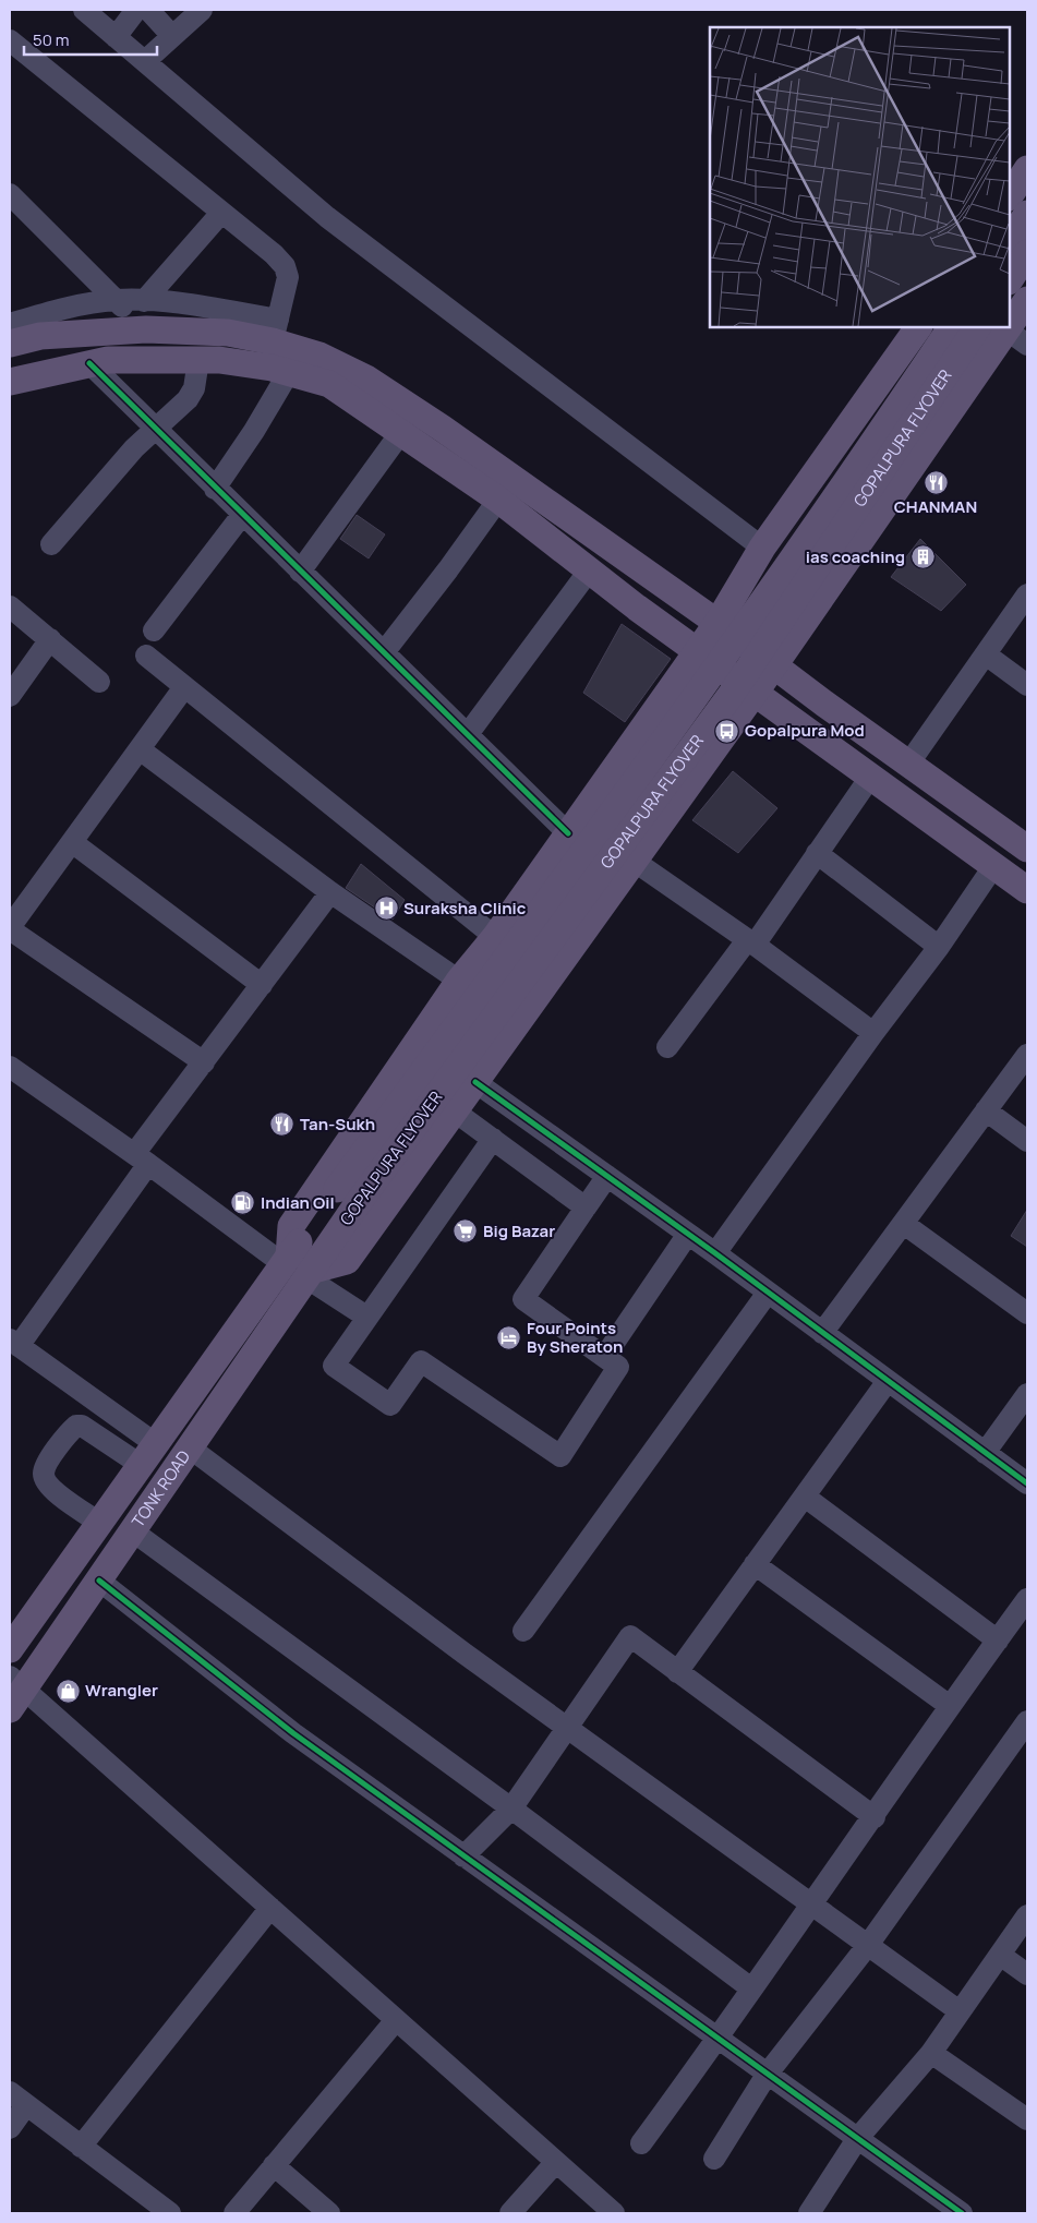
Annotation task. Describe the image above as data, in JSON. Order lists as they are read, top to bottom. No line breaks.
{"streets":{"main road":["GOPALPURA FLYOVER","TONK ROAD"]},"crossings":[["GOPALPURA FLYOVER","TONK ROAD"]],"places":{"restaurant":["CHANMAN","Tan-Sukh"],"building":["ias coaching"],"bus stop":["Gopalpura Mod"],"hospital":["Suraksha Clinic"],"fuel station":["Indian Oil"],"supermarket":["Big Bazar"],"hotel":["Four Points By Sheraton"],"shop":["Wrangler"]},"scale_bar":"50 m"}
